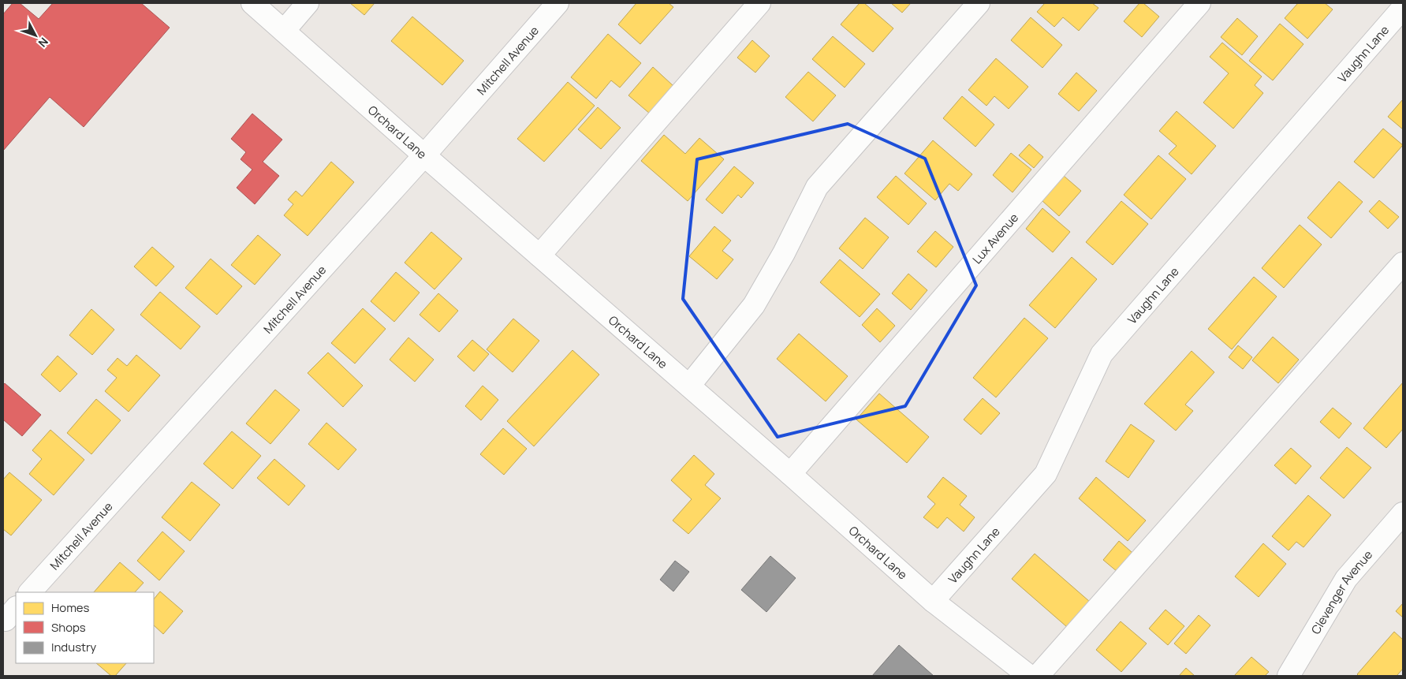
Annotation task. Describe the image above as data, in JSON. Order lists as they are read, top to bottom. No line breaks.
{"streets":{"street":["Vaughn Lane","Mitchell Avenue","Orchard Lane","Lux Avenue","Clevenger Avenue"]},"crossings":[["Vaughn Lane","Orchard Lane"],["Mitchell Avenue","Orchard Lane"],["Orchard Lane","Lux Avenue"]],"legend":["Homes","Shops","Industry"],"north":"bottom right"}
